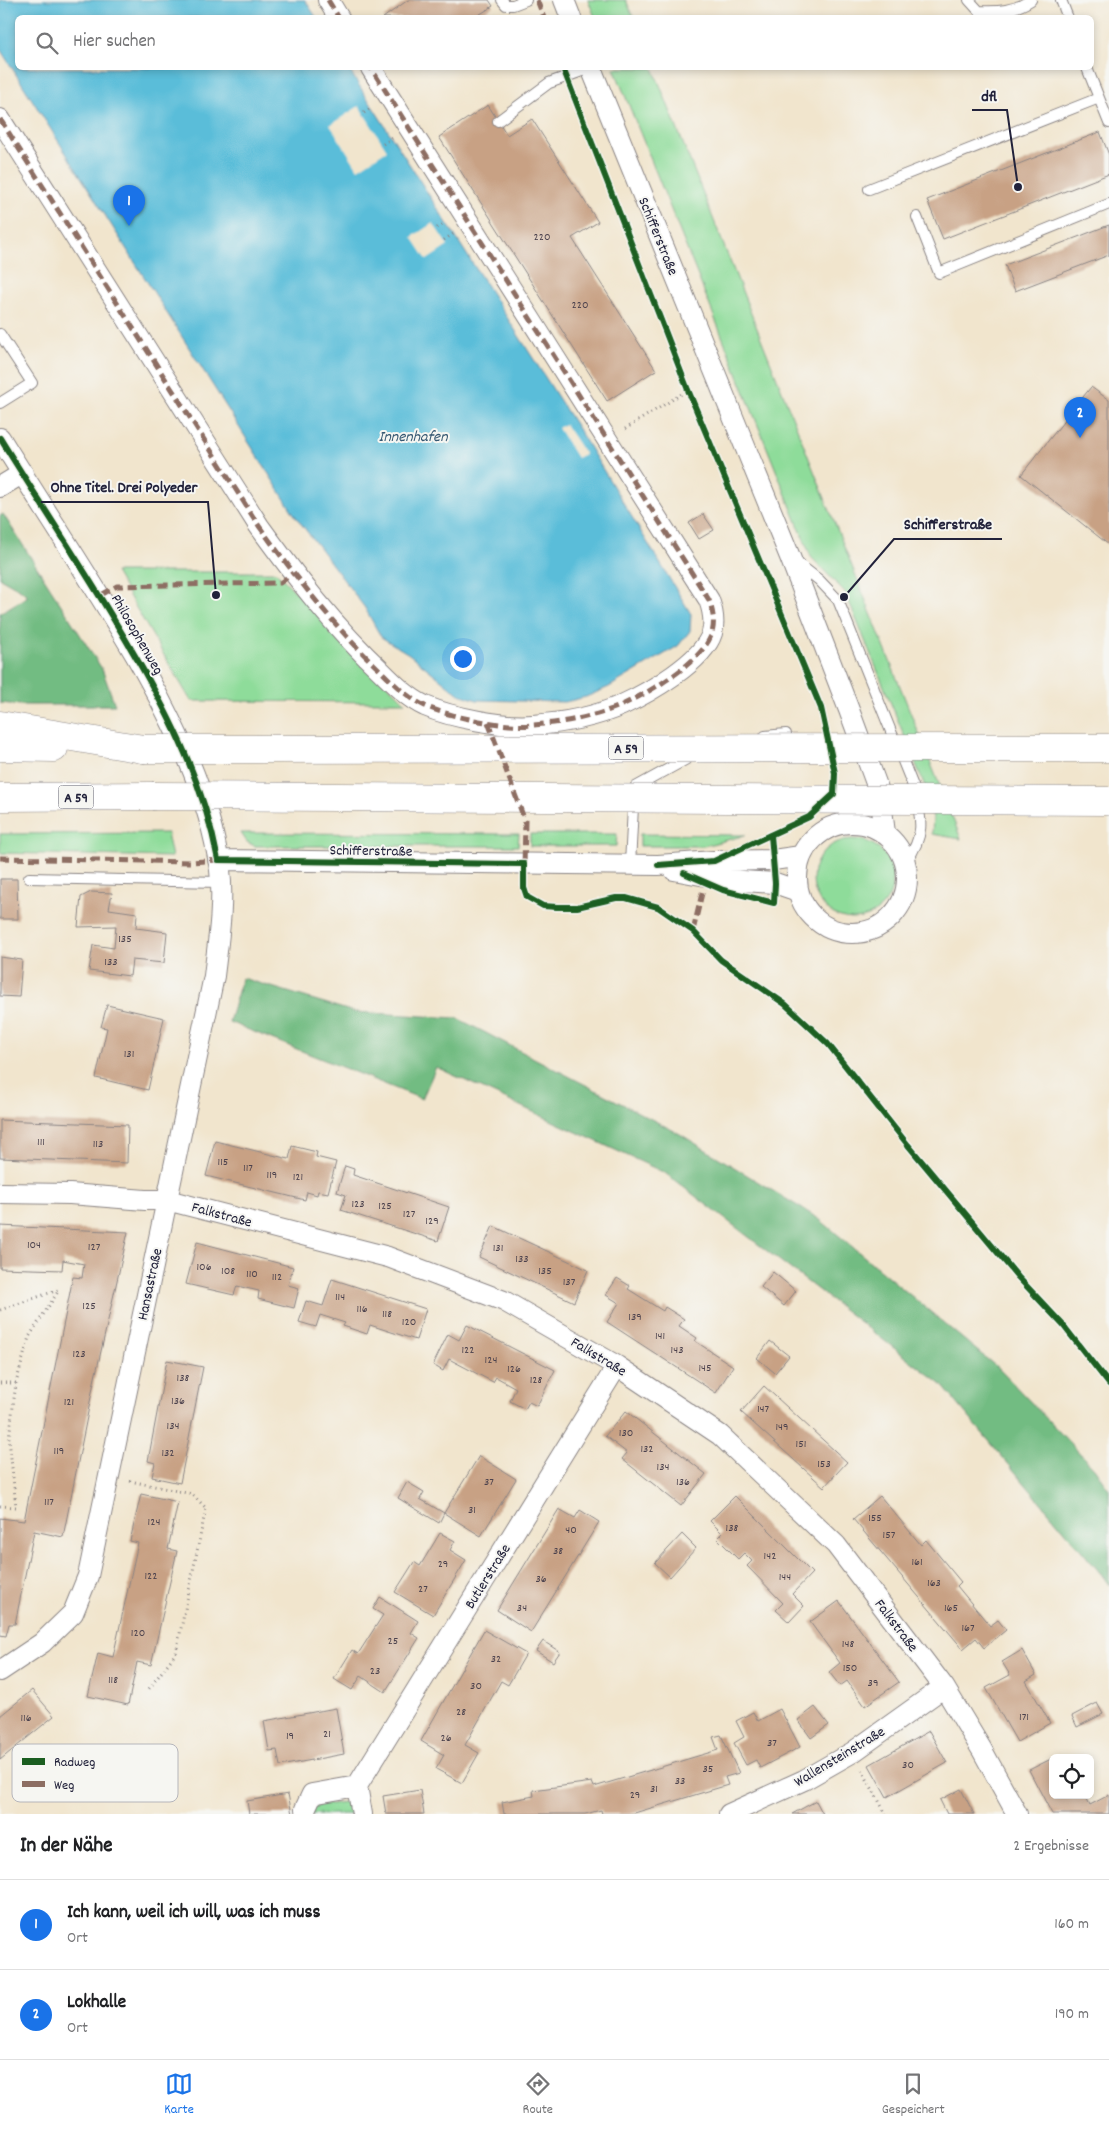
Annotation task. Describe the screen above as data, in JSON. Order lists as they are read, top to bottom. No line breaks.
{"streets":{"highway":["A 59"],"street":["Schifferstraße","Philosophenweg","Falkstraße","Hansastraße","Butlerstraße","Wallensteinstraße"]},"crossings":[["Schifferstraße","Philosophenweg"],["Schifferstraße","Hansastraße"],["Philosophenweg","Hansastraße"],["Falkstraße","Hansastraße"],["Falkstraße","Butlerstraße"],["Falkstraße","Wallensteinstraße"]],"water":["Innenhafen"],"places":["dfl","Ohne Titel. Drei Polyeder","Schifferstraße"],"house_numbers":["220","220","135","133","131","111","113","115","117","119","121","123","125","127","129","104","127","131","133","106","108","135","110","112","137","114","125","116","118","139","120","141","122","143","123","124","145","126","138","128","136","121","147","134","149","130","151","132","119","132","153","134","37","136","117","31","155","124","138","40","157","38","142","161","29","122","144","36","163","27","34","165","167","120","25","148","32","150","23","118","39","30","28","171","116","21","19","26","37","30","35","33","31","29"],"legend":["Radweg","Weg"],"page":{"search":"Hier suchen","pins":["1","2"],"heading":["In der Nähe","2 Ergebnisse"],"list":[{"mark":"1","name":"Ich kann, weil ich will, was ich muss","note":"Ort","value":"160 m"},{"mark":"2","name":"Lokhalle","note":"Ort","value":"190 m"}],"nav":["Karte","Route","Gespeichert"]}}
